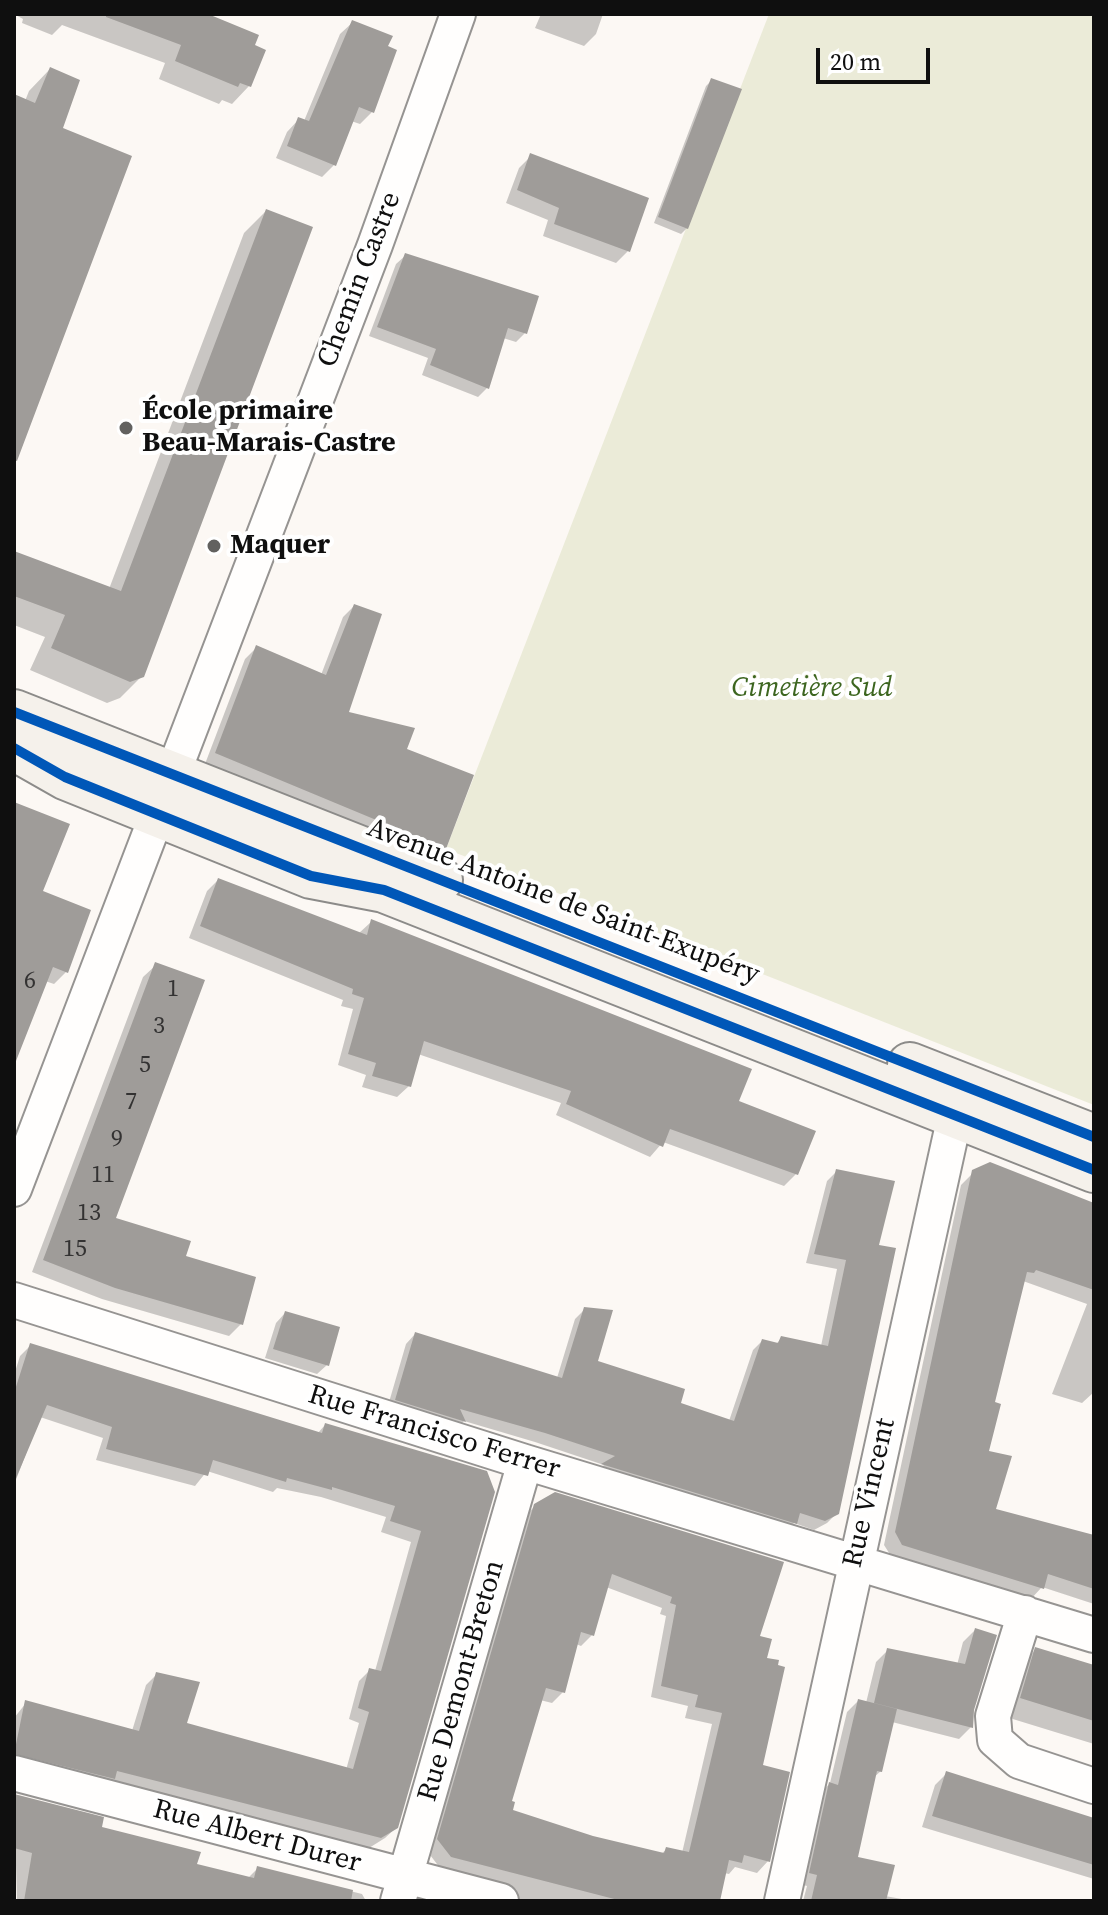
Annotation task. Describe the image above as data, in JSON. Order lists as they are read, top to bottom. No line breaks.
{"streets":{"main road":["Avenue Antoine de Saint-Exupéry"],"street":["Chemin Castre","Rue Francisco Ferrer","Rue Vincent","Rue Demont-Breton","Rue Albert Durer"]},"crossings":[["Chemin Castre","Avenue Antoine de Saint-Exupéry"],["Avenue Antoine de Saint-Exupéry","Rue Vincent"],["Rue Francisco Ferrer","Rue Vincent"],["Rue Francisco Ferrer","Rue Demont-Breton"],["Rue Demont-Breton","Rue Albert Durer"]],"parks":["Cimetière Sud"],"places":["École primaire Beau-Marais-Castre","Maquer"],"house_numbers":["6","1","3","5","7","9","11","13","15"],"scale_bar":"20 m"}
